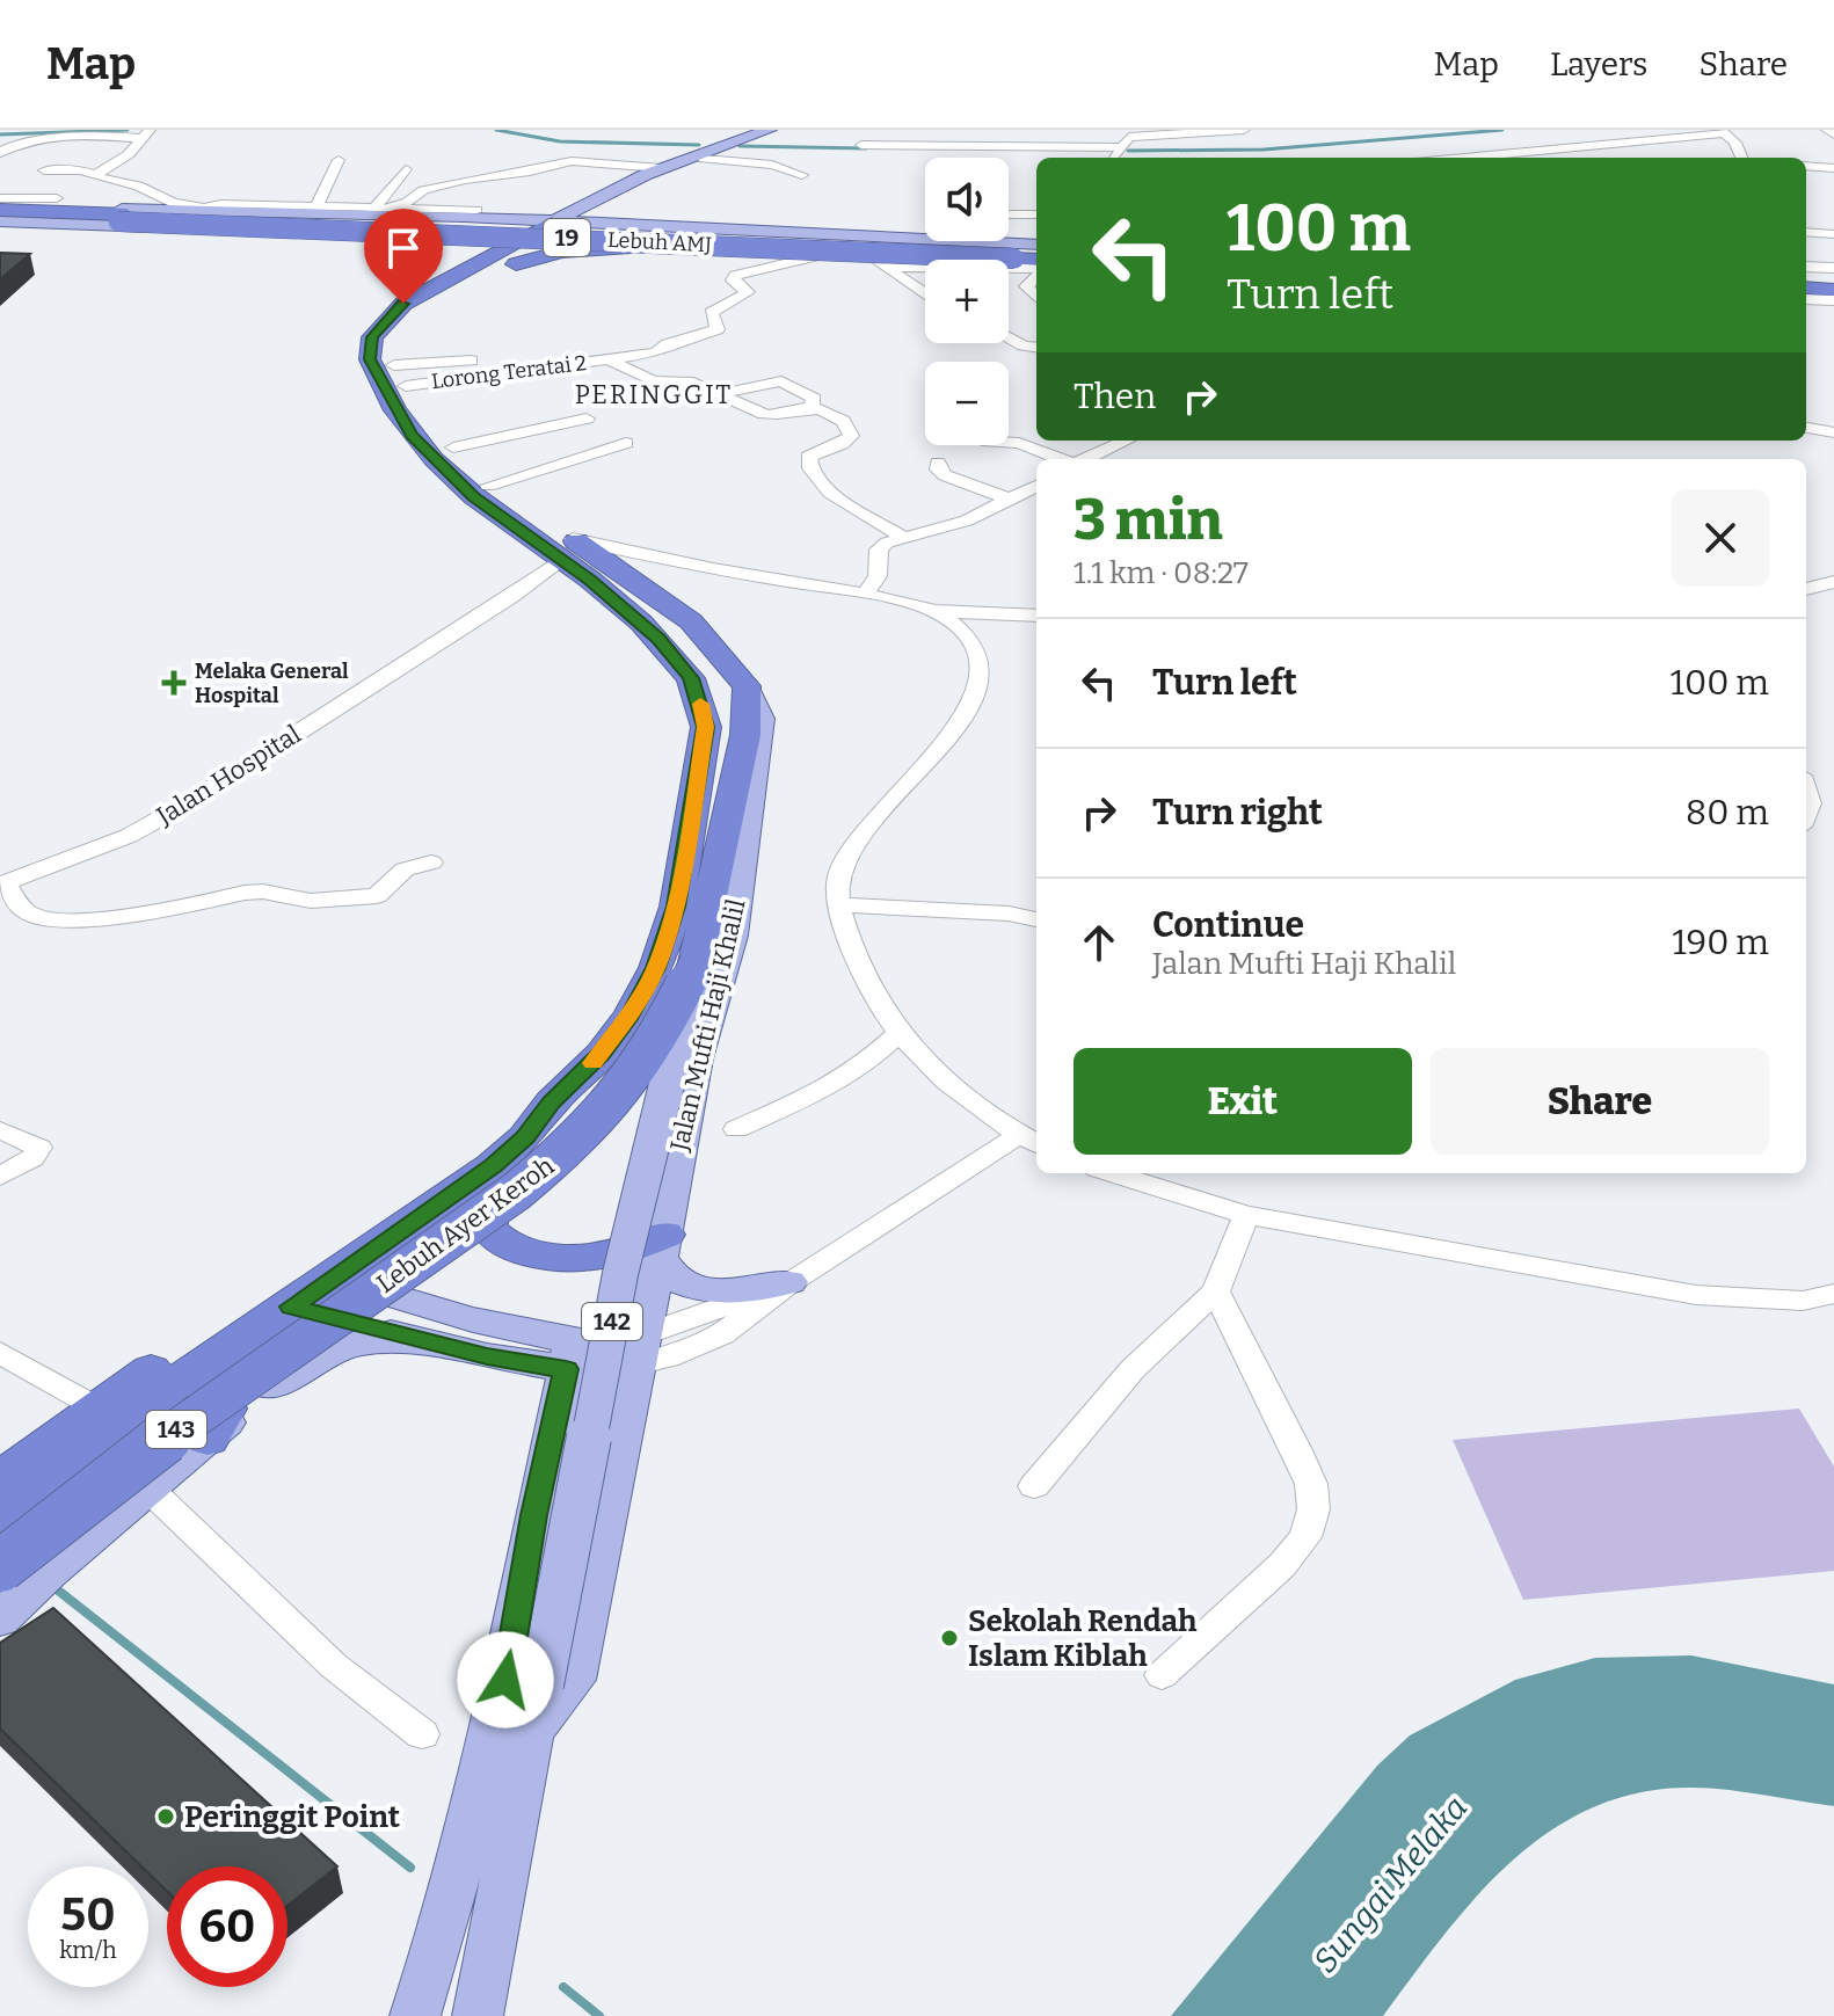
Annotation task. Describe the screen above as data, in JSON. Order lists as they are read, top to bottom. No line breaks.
{"streets":{"highway":["19","Lebuh AMJ","Jalan Mufti Haji Khalil","Lebuh Ayer Keroh","142","143"],"street":["Lorong Teratai 2","Jalan Hospital"]},"crossings":[["19","Jalan Mufti Haji Khalil"],["Lorong Teratai 2","Jalan Mufti Haji Khalil"],["Jalan Hospital","Jalan Mufti Haji Khalil"],["Jalan Mufti Haji Khalil","Lebuh Ayer Keroh"],["Jalan Mufti Haji Khalil","142"],["Jalan Mufti Haji Khalil","143"],["Lebuh Ayer Keroh","142"],["Lebuh Ayer Keroh","143"],["142","143"]],"districts":["PERINGGIT"],"water":["Sungai Melaka"],"places":{"health":["Melaka General Hospital"],"other":["Sekolah Rendah Islam Kiblah","Peringgit Point"]},"page":{"header":"Map","nav":["Map","Layers","Share"],"map_buttons":["+","−"],"turn":["100 m","Turn left"],"then":"Then","heading":["3 min","1.1 km · 08:27"],"list":[{"name":"Turn left","value":"100 m"},{"name":"Turn right","value":"80 m"},{"name":"Continue","note":"Jalan Mufti Haji Khalil","value":"190 m"}],"buttons":["Exit","Share"],"speed":"50 km/h","limit":"60"}}
